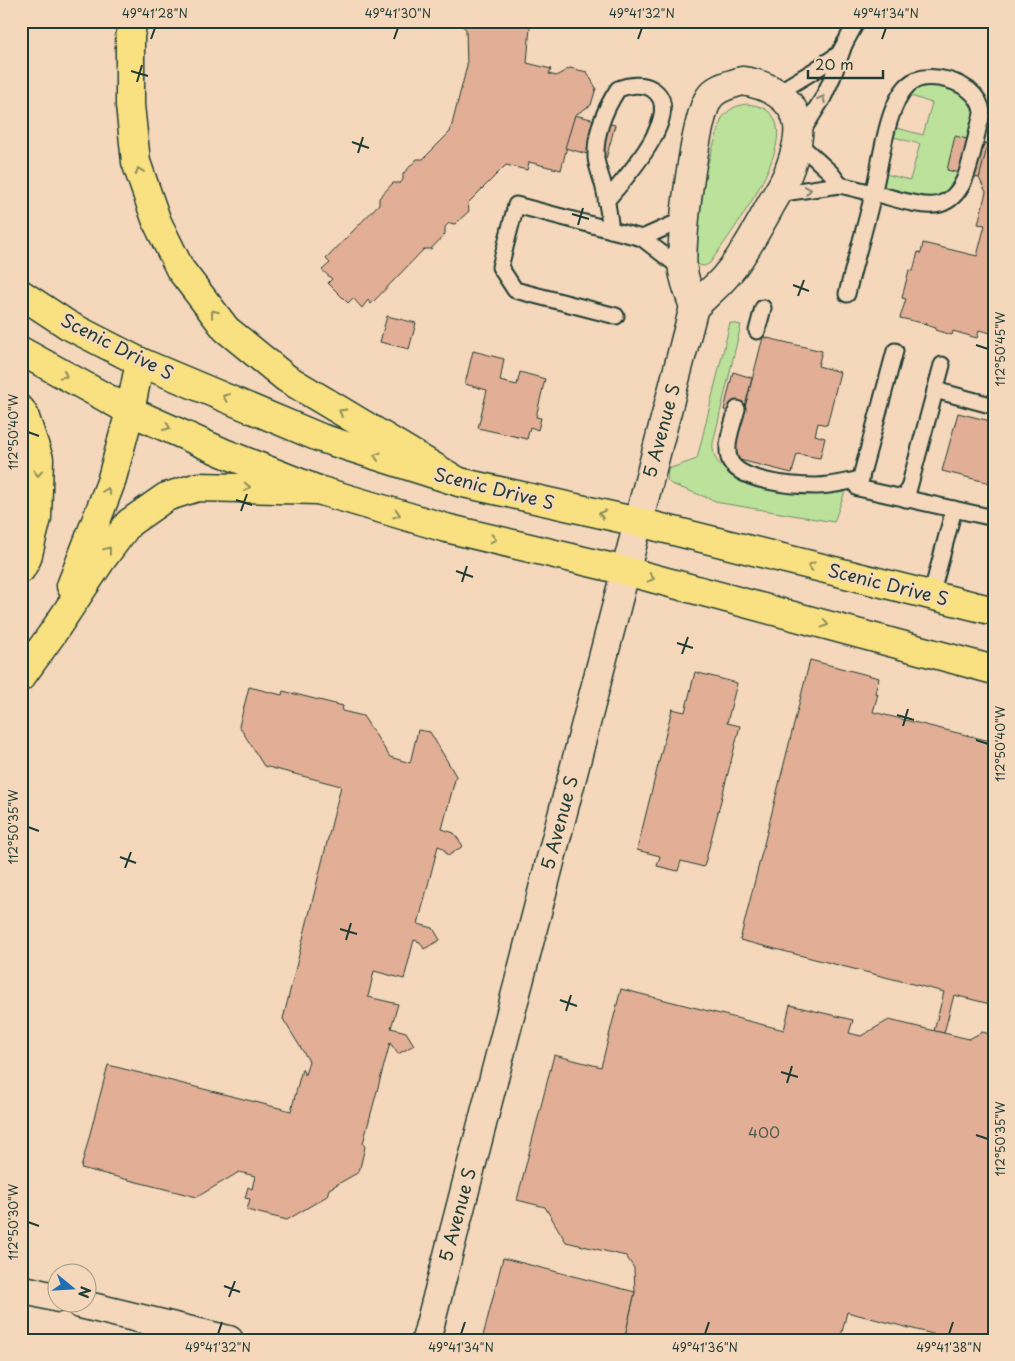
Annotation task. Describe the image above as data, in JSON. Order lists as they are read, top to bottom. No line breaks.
{"streets":{"main road":["Scenic Drive S"],"street":["5 Avenue S"]},"crossings":[["Scenic Drive S","5 Avenue S"]],"house_numbers":["400"],"scale_bar":"20 m","north":"right","coordinates":["49°41'28\"N","49°41'30\"N","49°41'32\"N","49°41'34\"N","112°50'45\"W","112°50'40\"W","112°50'35\"W","112°50'30\"W","49°41'36\"N","49°41'38\"N"]}
